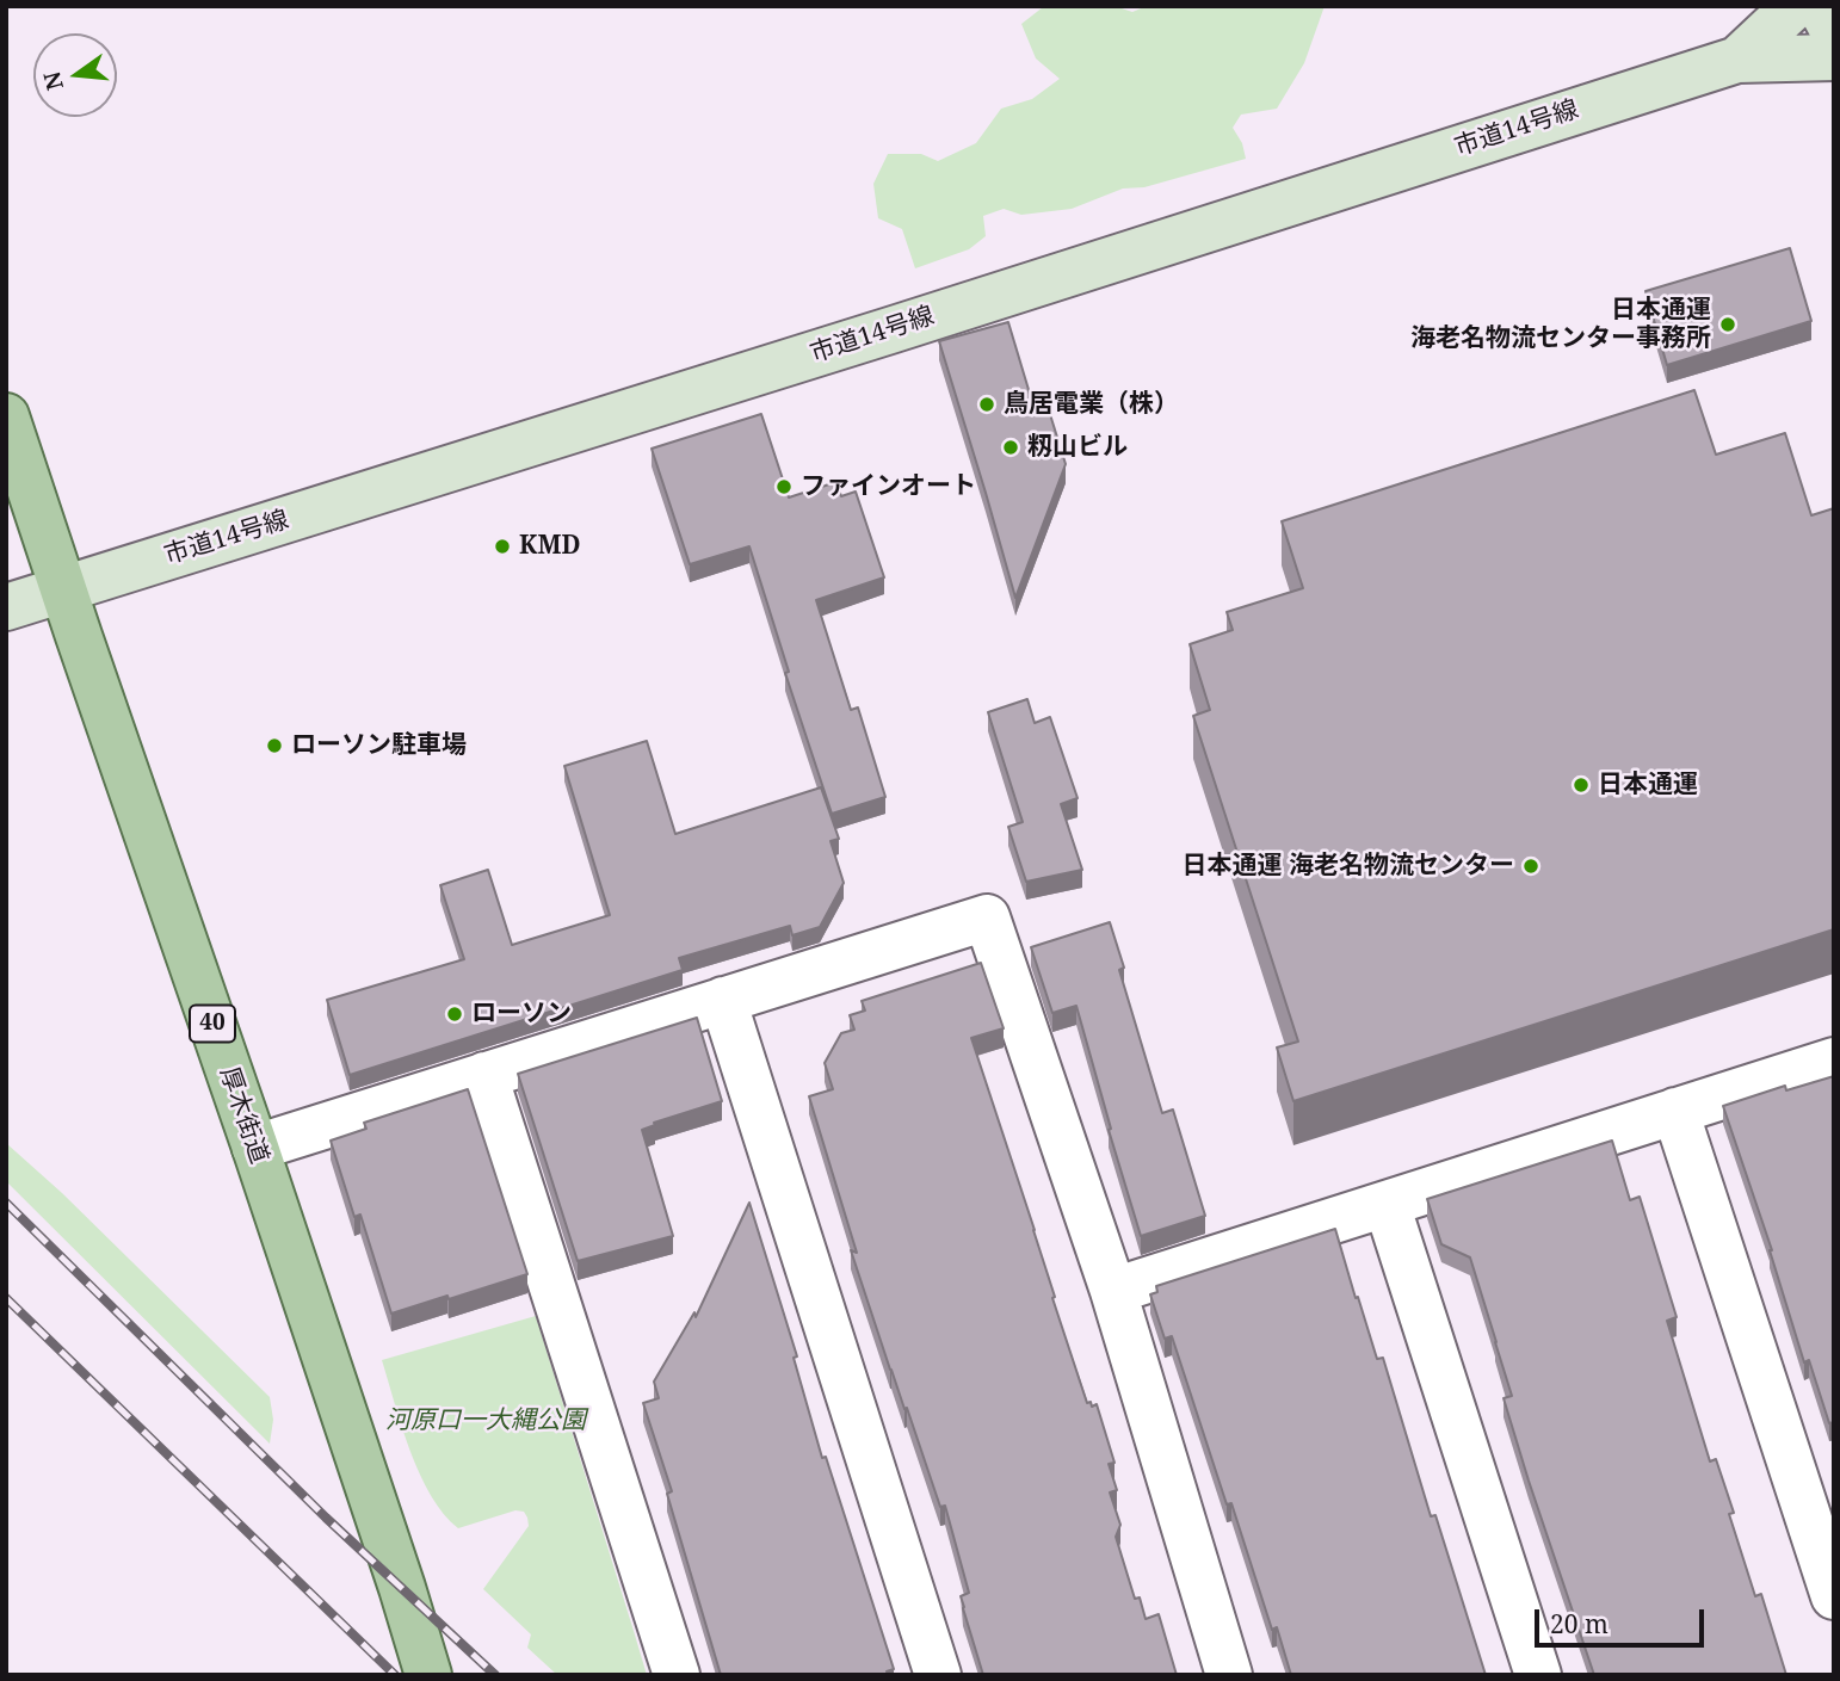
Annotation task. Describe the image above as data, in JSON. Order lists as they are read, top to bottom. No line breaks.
{"streets":{"main road":["40","厚木街道"],"street":["市道14号線"]},"crossings":[["市道14号線","厚木街道"]],"parks":["河原口一大縄公園"],"places":["日本通運 海老名物流センター事務所","鳥居電業（株）","籾山ビル","ファインオート","KMD","ローソン駐車場","日本通運","日本通運 海老名物流センター","ローソン"],"scale_bar":"20 m","north":"left"}
